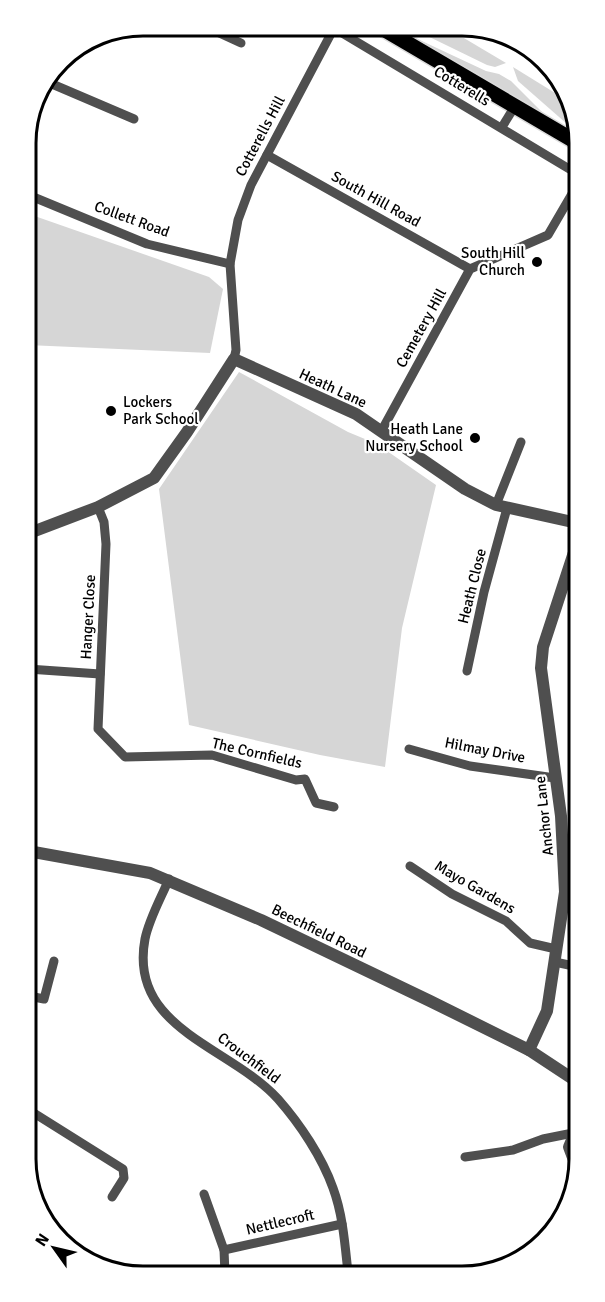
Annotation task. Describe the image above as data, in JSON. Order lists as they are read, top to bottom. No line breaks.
{"streets":{"street":["Cotterells","Cotterells Hill","South Hill Road","Collett Road","Cemetery Hill","Heath Lane","Heath Close","Hanger Close","Hilmay Drive","The Cornfields","Anchor Lane","Mayo Gardens","Beechfield Road","Crouchfield","Nettlecroft"]},"crossings":[["Cotterells Hill","South Hill Road"],["Cotterells Hill","Collett Road"],["Cotterells Hill","Heath Lane"],["South Hill Road","Cemetery Hill"],["Cemetery Hill","Heath Lane"],["Heath Lane","Heath Close"],["Hanger Close","The Cornfields"],["Hilmay Drive","Anchor Lane"],["Anchor Lane","Mayo Gardens"],["Anchor Lane","Beechfield Road"],["Beechfield Road","Crouchfield"],["Crouchfield","Nettlecroft"]],"places":["South Hill Church","Lockers Park School","Heath Lane Nursery School"],"north":"top left"}
